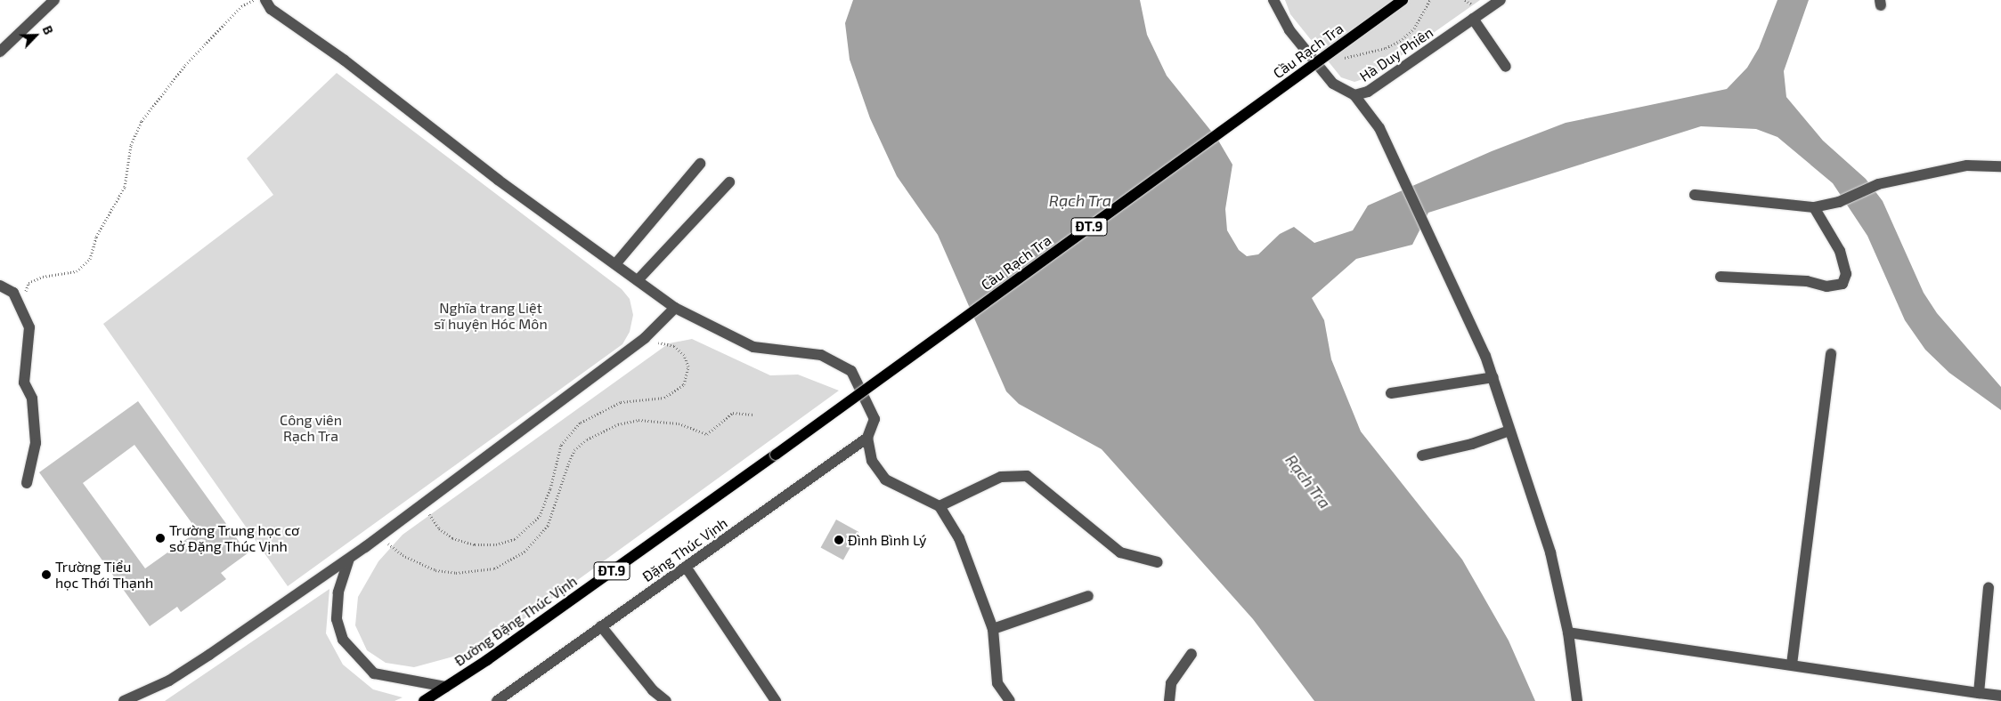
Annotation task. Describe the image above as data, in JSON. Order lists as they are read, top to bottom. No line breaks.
{"streets":{"main road":["Cầu Rạch Tra","ĐT.9","Đường Đặng Thúc Vịnh"],"street":["Hà Duy Phiên","Đặng Thúc Vịnh"]},"crossings":[["Cầu Rạch Tra","Đường Đặng Thúc Vịnh"]],"water":["Rạch Tra"],"parks":["Nghĩa trang Liệt sĩ huyện Hóc Môn","Công viên Rạch Tra"],"places":["Trường Trung học cơ sở Đặng Thúc Vịnh","Đình Bình Lý","Trường Tiểu học Thới Thạnh"],"north":"top right"}
